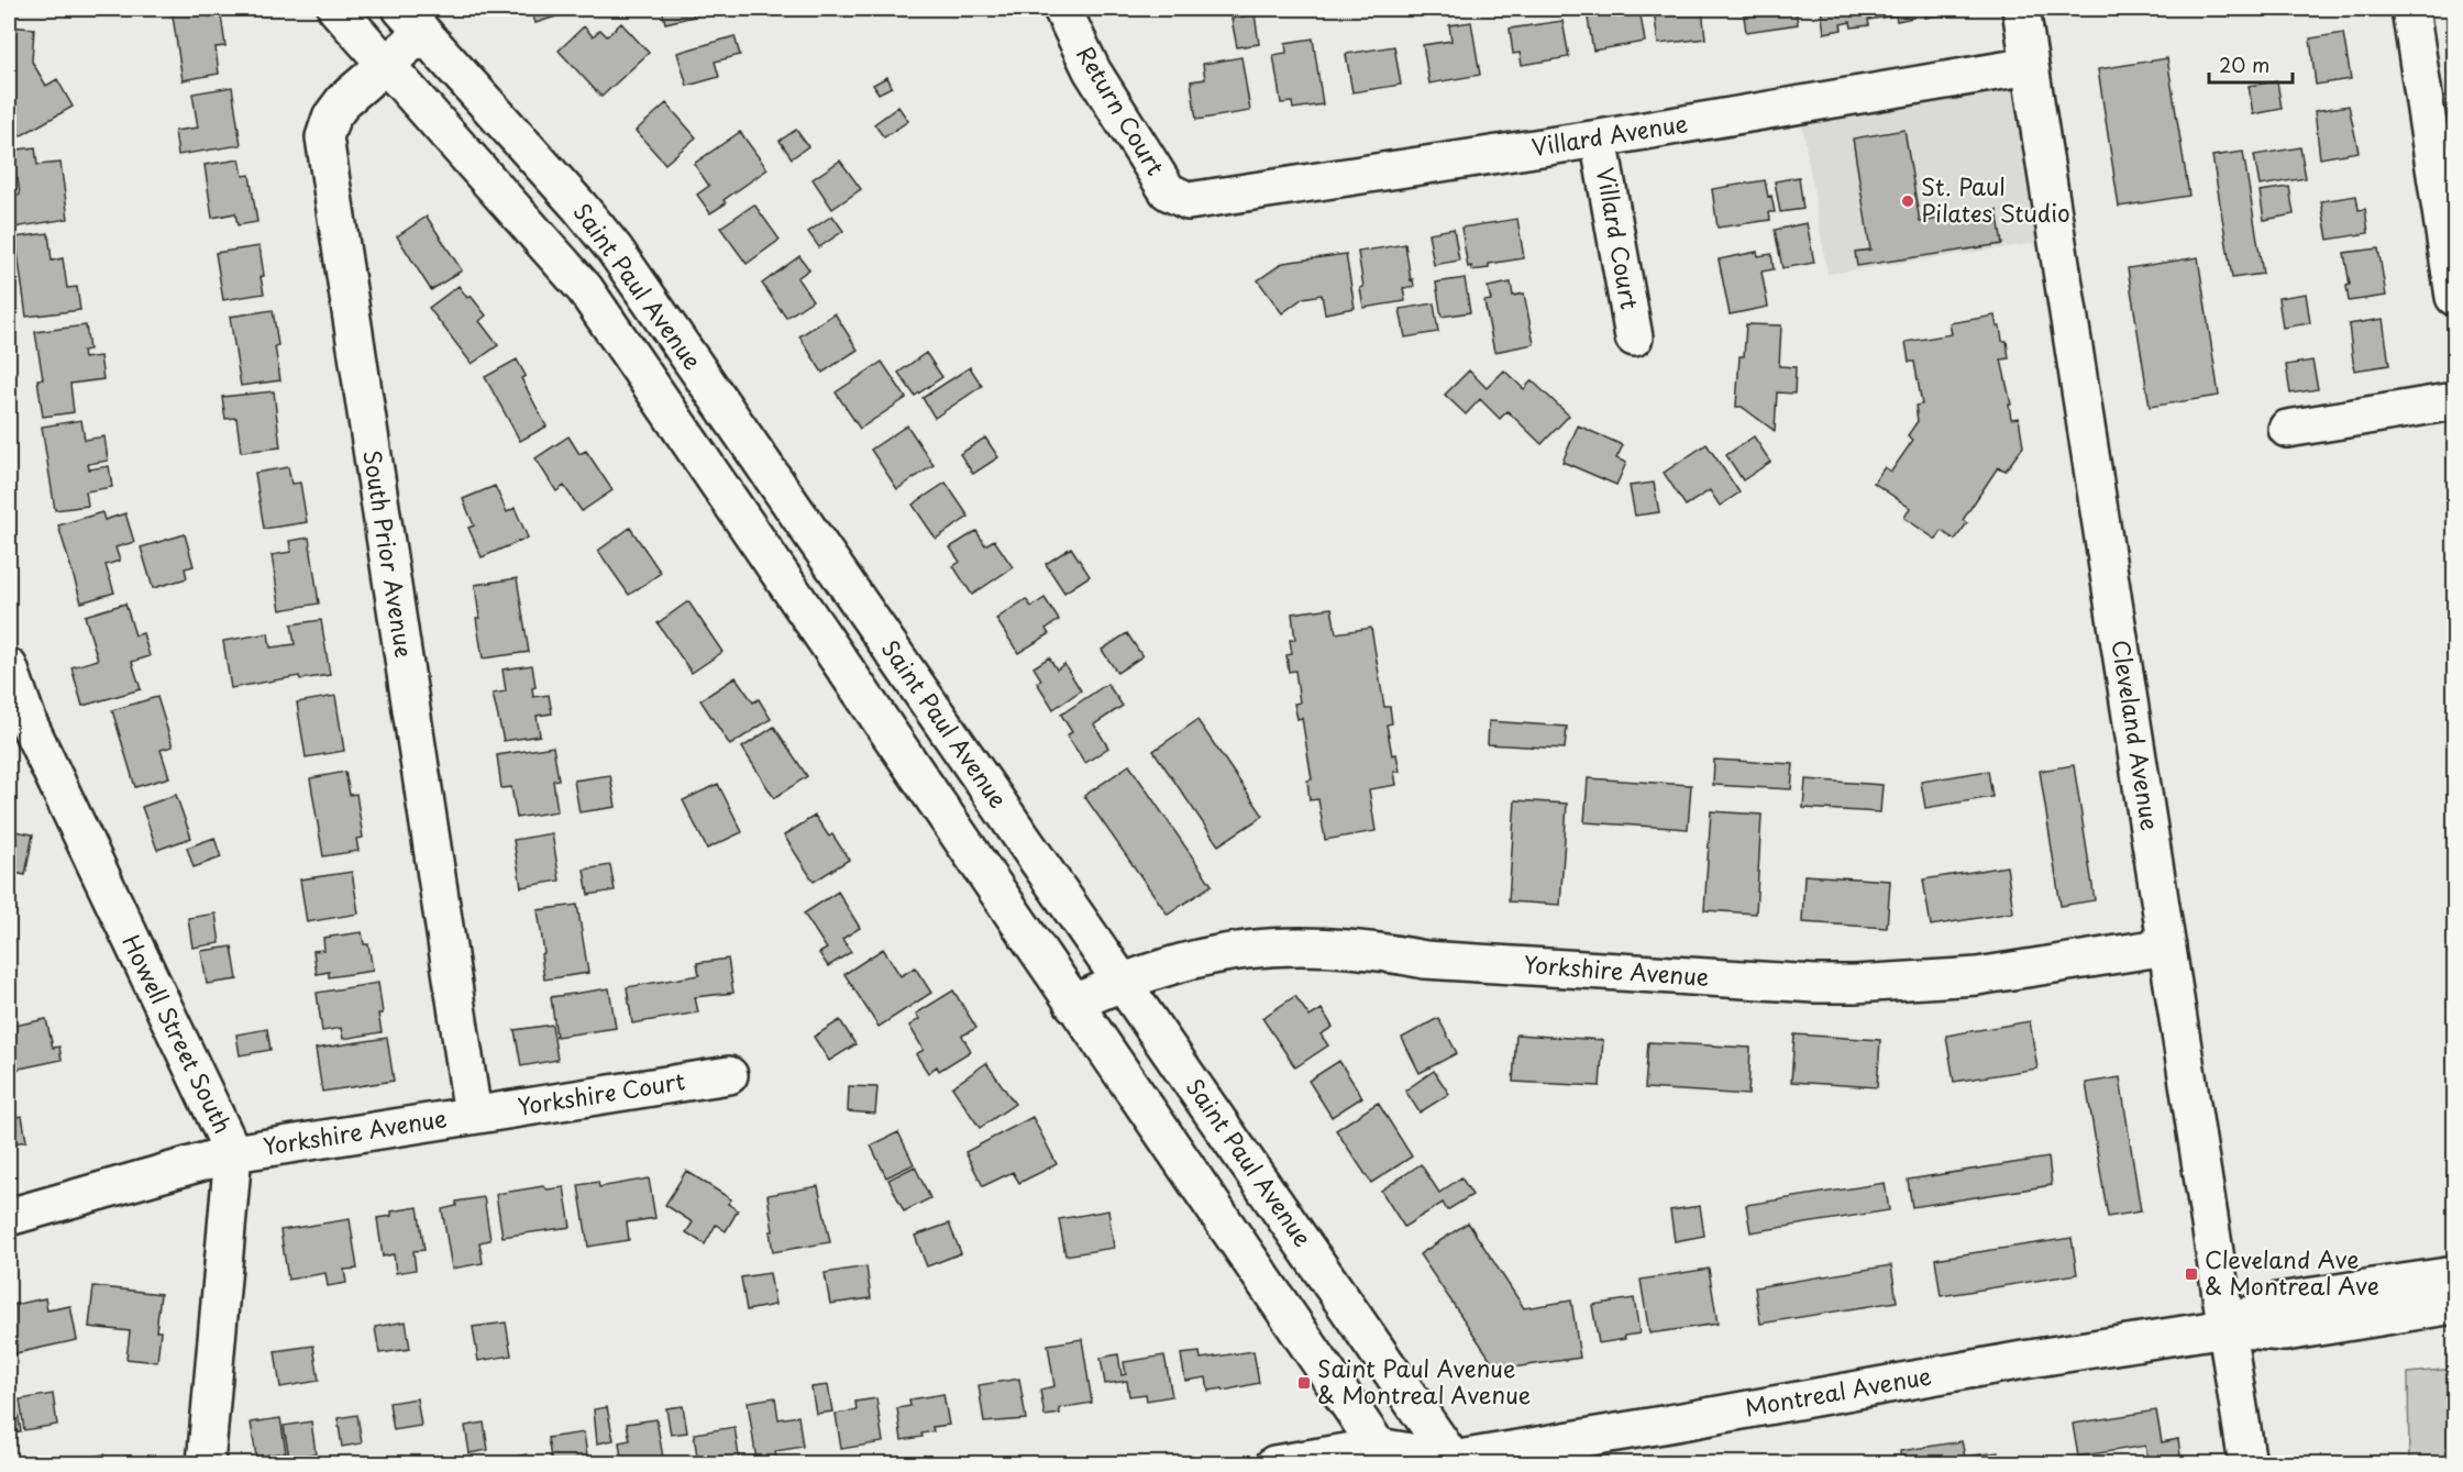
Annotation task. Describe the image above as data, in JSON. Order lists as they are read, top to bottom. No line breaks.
{"streets":{"street":["Return Court","Villard Avenue","Villard Court","Saint Paul Avenue","South Prior Avenue","Cleveland Avenue","Yorkshire Avenue","Howell Street South","Yorkshire Court","Montreal Avenue"]},"crossings":[["Return Court","Villard Avenue"],["Villard Avenue","Villard Court"],["Villard Avenue","Cleveland Avenue"],["Saint Paul Avenue","South Prior Avenue"],["Saint Paul Avenue","Yorkshire Avenue"],["Saint Paul Avenue","Montreal Avenue"],["South Prior Avenue","Yorkshire Avenue"],["South Prior Avenue","Yorkshire Court"],["Cleveland Avenue","Yorkshire Avenue"],["Cleveland Avenue","Montreal Avenue"],["Yorkshire Avenue","Howell Street South"],["Yorkshire Avenue","Yorkshire Court"]],"places":{"other":["St. Paul Pilates Studio"],"transit":["Cleveland Ave & Montreal Ave","Saint Paul Avenue & Montreal Avenue"]},"scale_bar":"20 m"}
